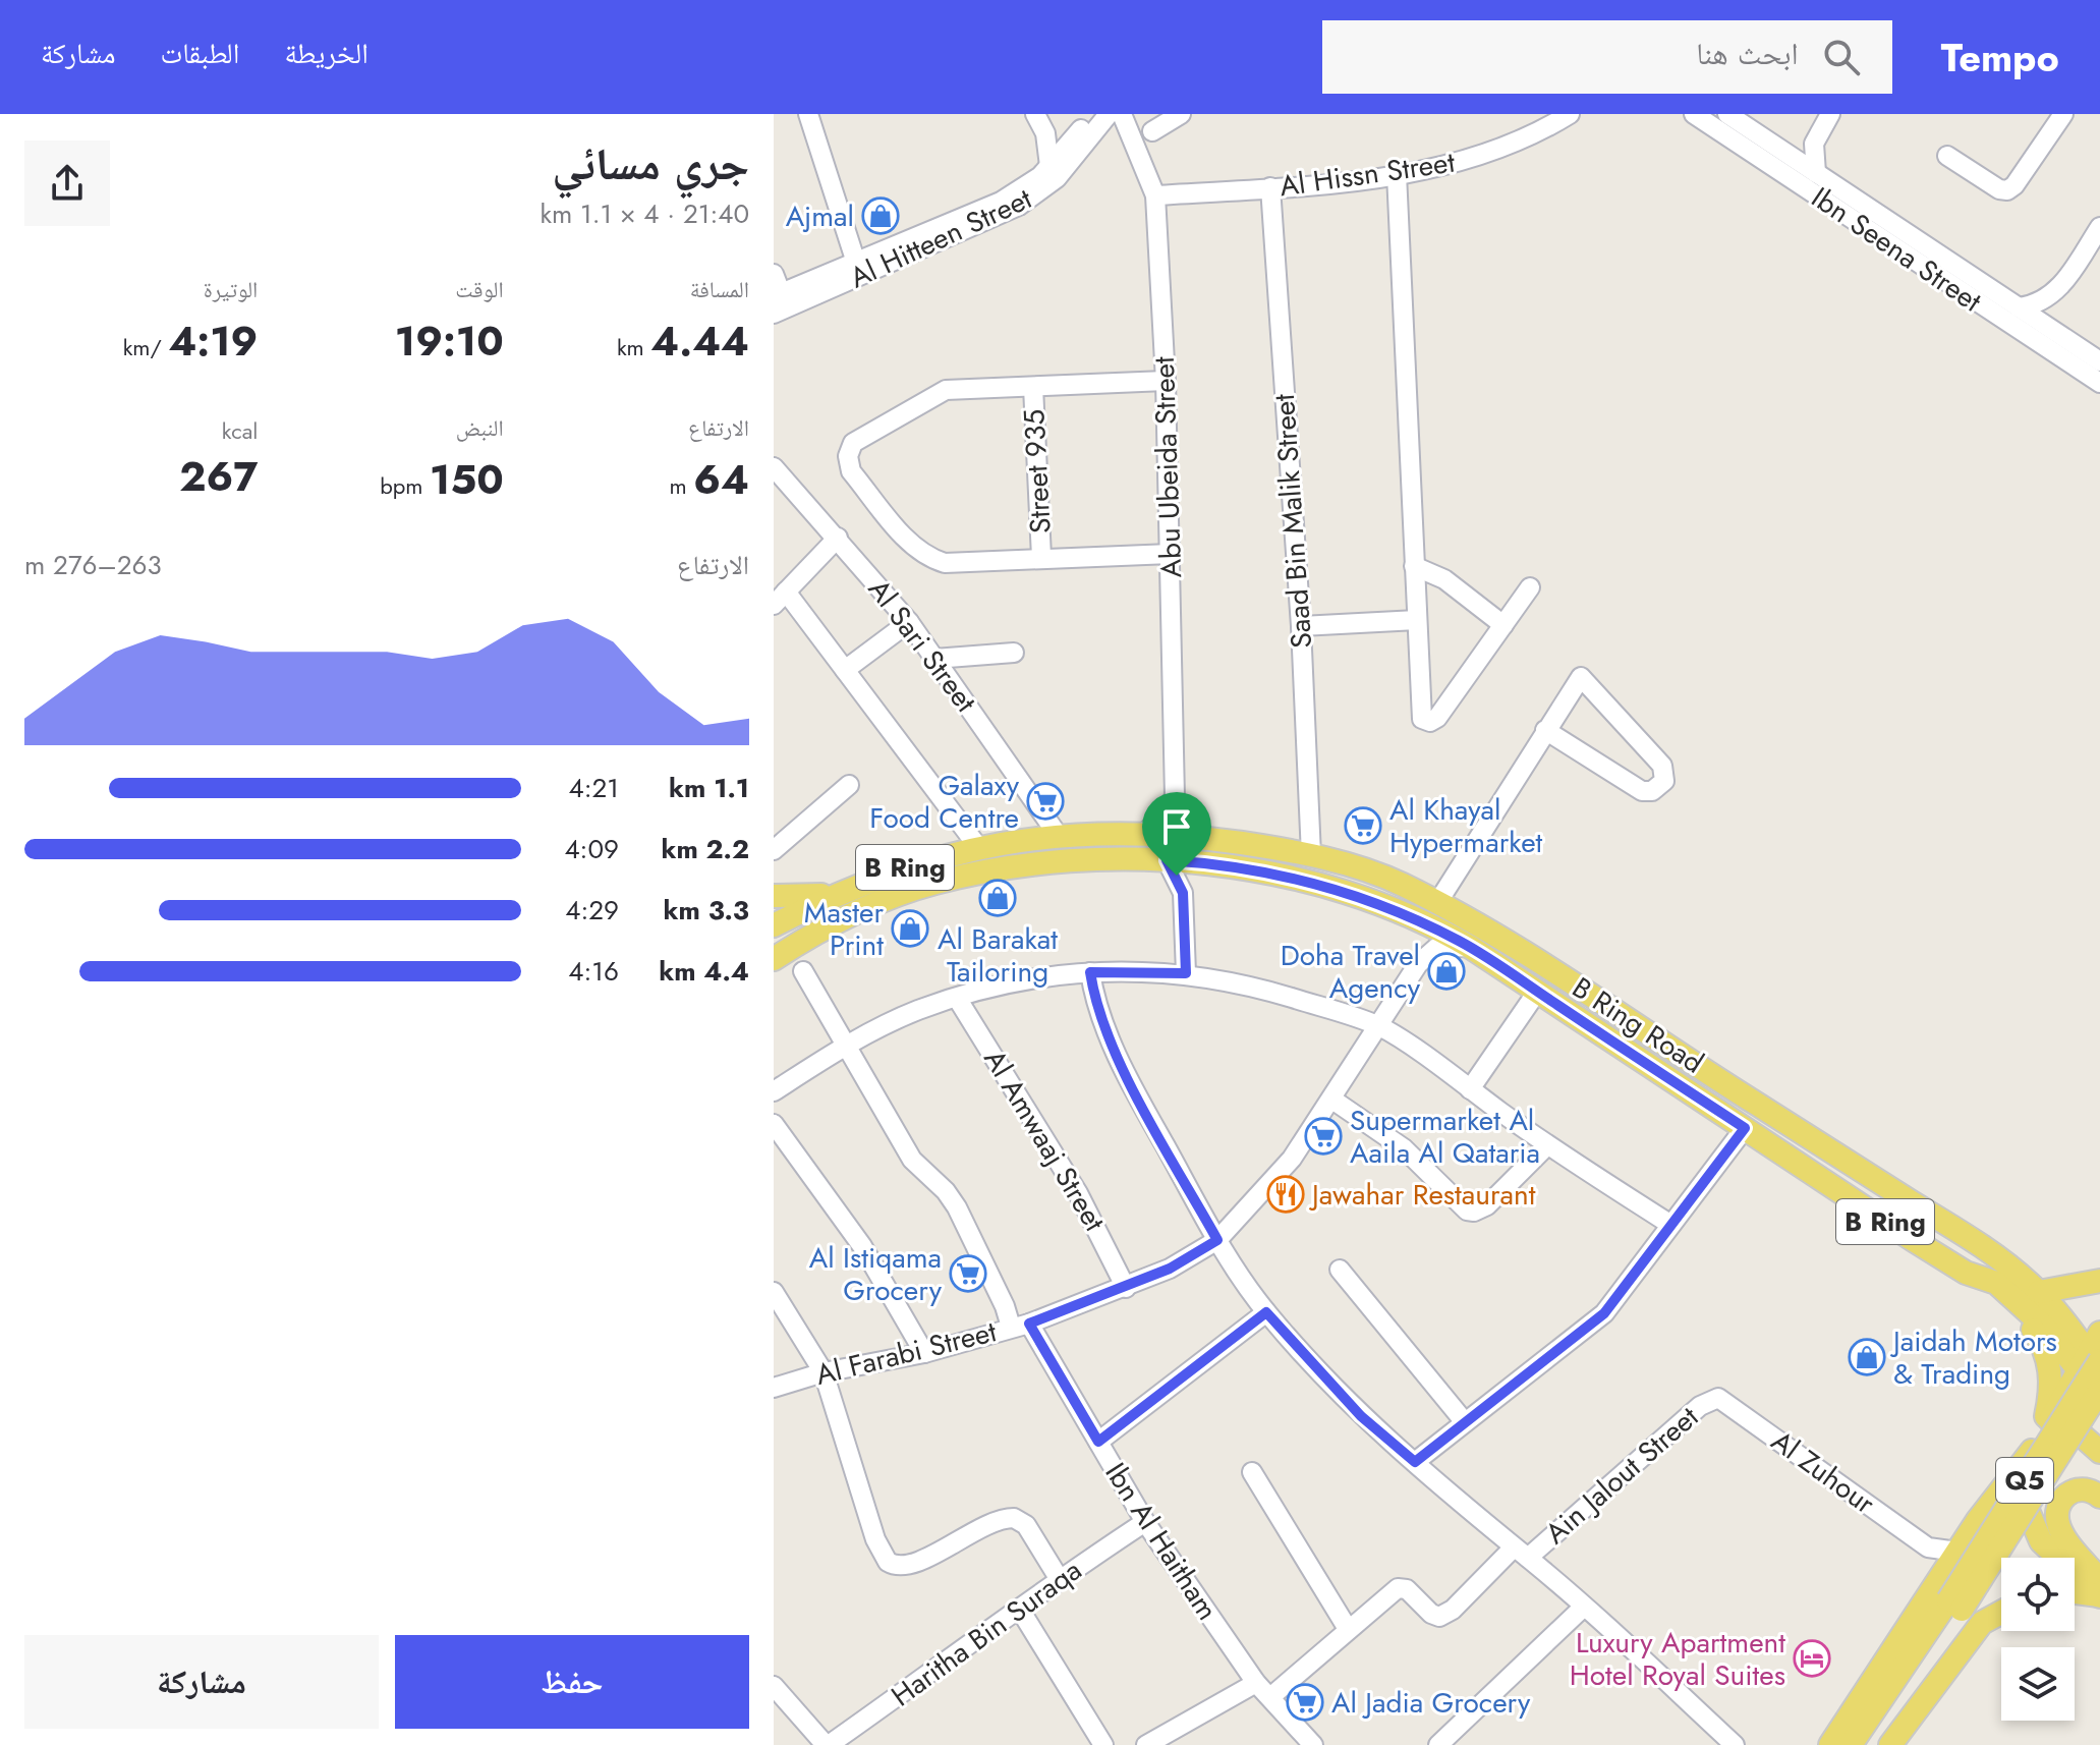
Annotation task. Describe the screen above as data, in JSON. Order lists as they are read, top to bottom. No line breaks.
{"streets":{"main road":["B Ring","B Ring Road","Q5"],"street":["Al Hissn Street","Al Hitteen Street","Ibn Seena Street","Abu Ubeida Street","Street 935","Saad Bin Malik Street","Al Sari Street","Al Amwaaj Street","Al Farabi Street","Al Zuhour","Ain Jalout Street","Ibn Al Haitham","Haritha Bin Suraqa"]},"crossings":[["Al Hissn Street","Abu Ubeida Street"],["Al Hissn Street","Saad Bin Malik Street"],["Abu Ubeida Street","B Ring Road"],["Saad Bin Malik Street","B Ring Road"],["Al Sari Street","B Ring Road"],["B Ring Road","Q5"],["Al Amwaaj Street","Al Farabi Street"],["Al Farabi Street","Ibn Al Haitham"],["Al Zuhour","Ain Jalout Street"],["Ibn Al Haitham","Haritha Bin Suraqa"]],"places":{"shop":["Ajmal","Al Barakat Tailoring","Master Print","Doha Travel Agency","Jaidah Motors & Trading"],"supermarket":["Galaxy Food Centre","Al Khayal Hypermarket","Supermarket Al Aaila Al Qataria","Al Istiqama Grocery","Al Jadia Grocery"],"restaurant":["Jawahar Restaurant"],"hotel":["Luxury Apartment Hotel Royal Suites"]},"page":{"header":"Tempo","search":"ابحث هنا","nav":["الخريطة","الطبقات","مشاركة"],"heading":["جري مسائي","21:40 · 4 × 1.1 km"],"stats":[["المسافة","4.44 km"],["الوقت","19:10"],["الوتيرة","4:19 /km"],["الارتفاع","64 m"],["النبض","150 bpm"],["kcal","267"]],"chart":["الارتفاع","263–276 m"],"list":[{"name":"1.1 km","note":"4:21"},{"name":"2.2 km","note":"4:09"},{"name":"3.3 km","note":"4:29"},{"name":"4.4 km","note":"4:16"}],"buttons":["حفظ","مشاركة"]}}
